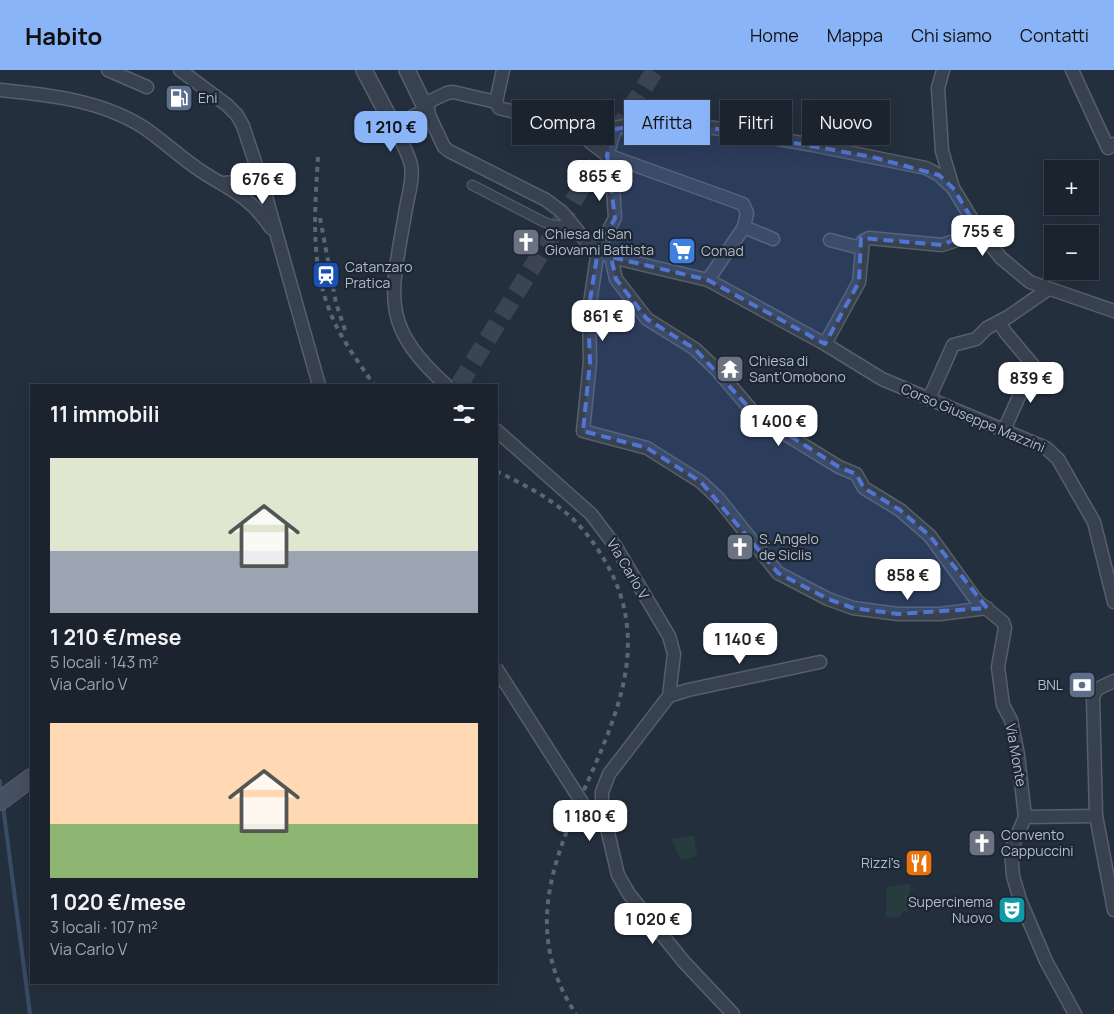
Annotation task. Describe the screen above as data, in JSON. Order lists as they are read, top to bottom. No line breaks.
{"streets":{"street":["Corso Giuseppe Mazzini","Via Carlo V","Via Monte"]},"places":{"fuel station":["Eni"],"church":["Chiesa di San Giovanni Battista","S. Angelo de Siclis","Convento Cappuccini"],"supermarket":["Conad"],"station":["Catanzaro Pratica"],"temple":["Chiesa di Sant'Omobono"],"bank":["BNL"],"restaurant":["Rizzi's"],"theatre":["Supercinema Nuovo"]},"page":{"header":"Habito","nav":["Home","Mappa","Chi siamo","Contatti"],"chip":["Compra","Affitta","Filtri","Nuovo"],"price":["1 210 €","865 €","676 €","755 €","861 €","839 €","1 400 €","858 €","1 140 €","1 180 €","1 020 €"],"map_buttons":["+","−"],"heading":"11 immobili","list":[{"name":"1 210 €/mese","note":"5 locali · 143 m² · Via Carlo V"},{"name":"1 020 €/mese","note":"3 locali · 107 m² · Via Carlo V"}]}}
